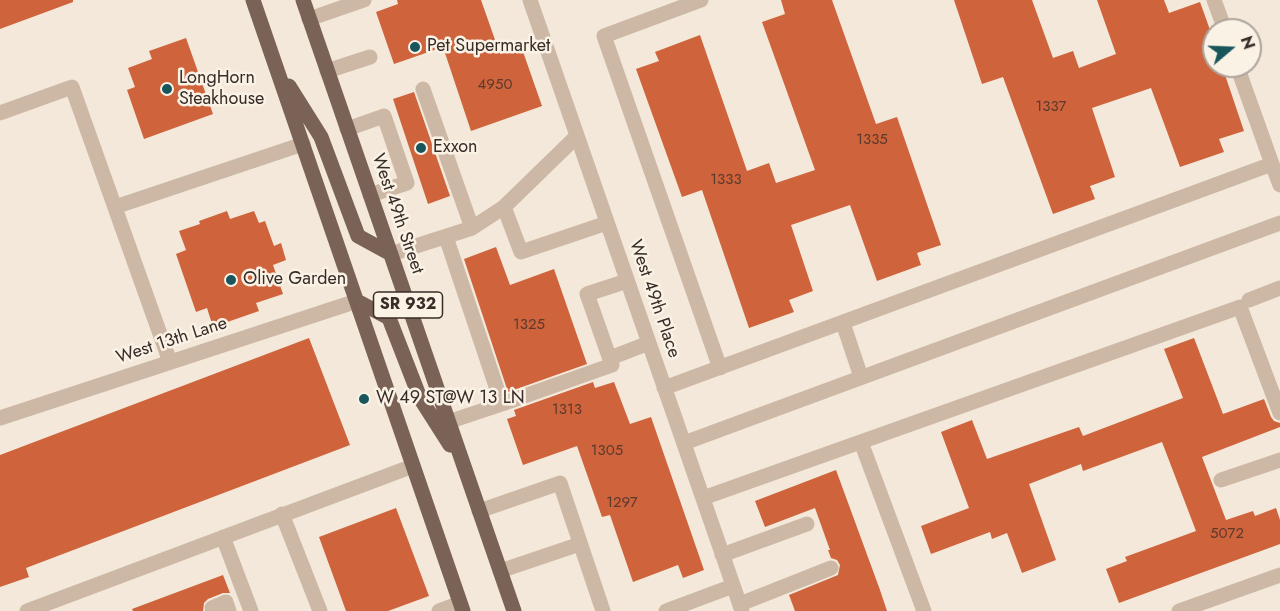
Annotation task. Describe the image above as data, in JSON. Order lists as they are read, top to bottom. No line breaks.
{"streets":{"main road":["West 49th Street","SR 932"],"street":["West 49th Place","West 13th Lane"]},"crossings":[["SR 932","West 13th Lane"]],"places":["Pet Supermarket","LongHorn Steakhouse","Exxon","Olive Garden","W 49 ST@W 13 LN"],"house_numbers":["4950","1337","1335","1333","1325","1313","1305","1297","5072"],"north":"right"}
